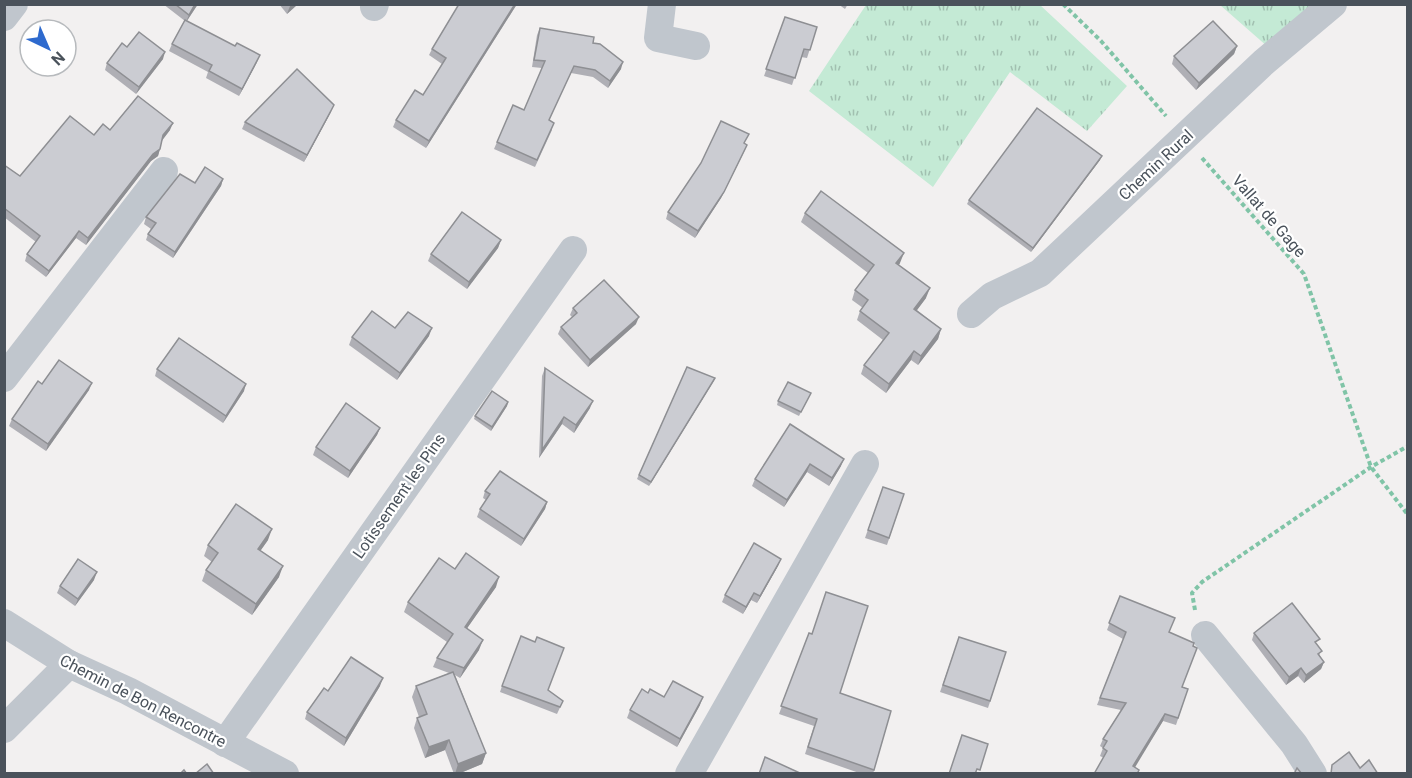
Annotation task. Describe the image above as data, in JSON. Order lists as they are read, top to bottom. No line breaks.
{"streets":{"street":["Chemin Rural","Lotissement les Pins","Chemin de Bon Rencontre"],"path":["Vallat de Gage"]},"crossings":[["Chemin Rural","Vallat de Gage"],["Lotissement les Pins","Chemin de Bon Rencontre"]],"north":"bottom right"}
